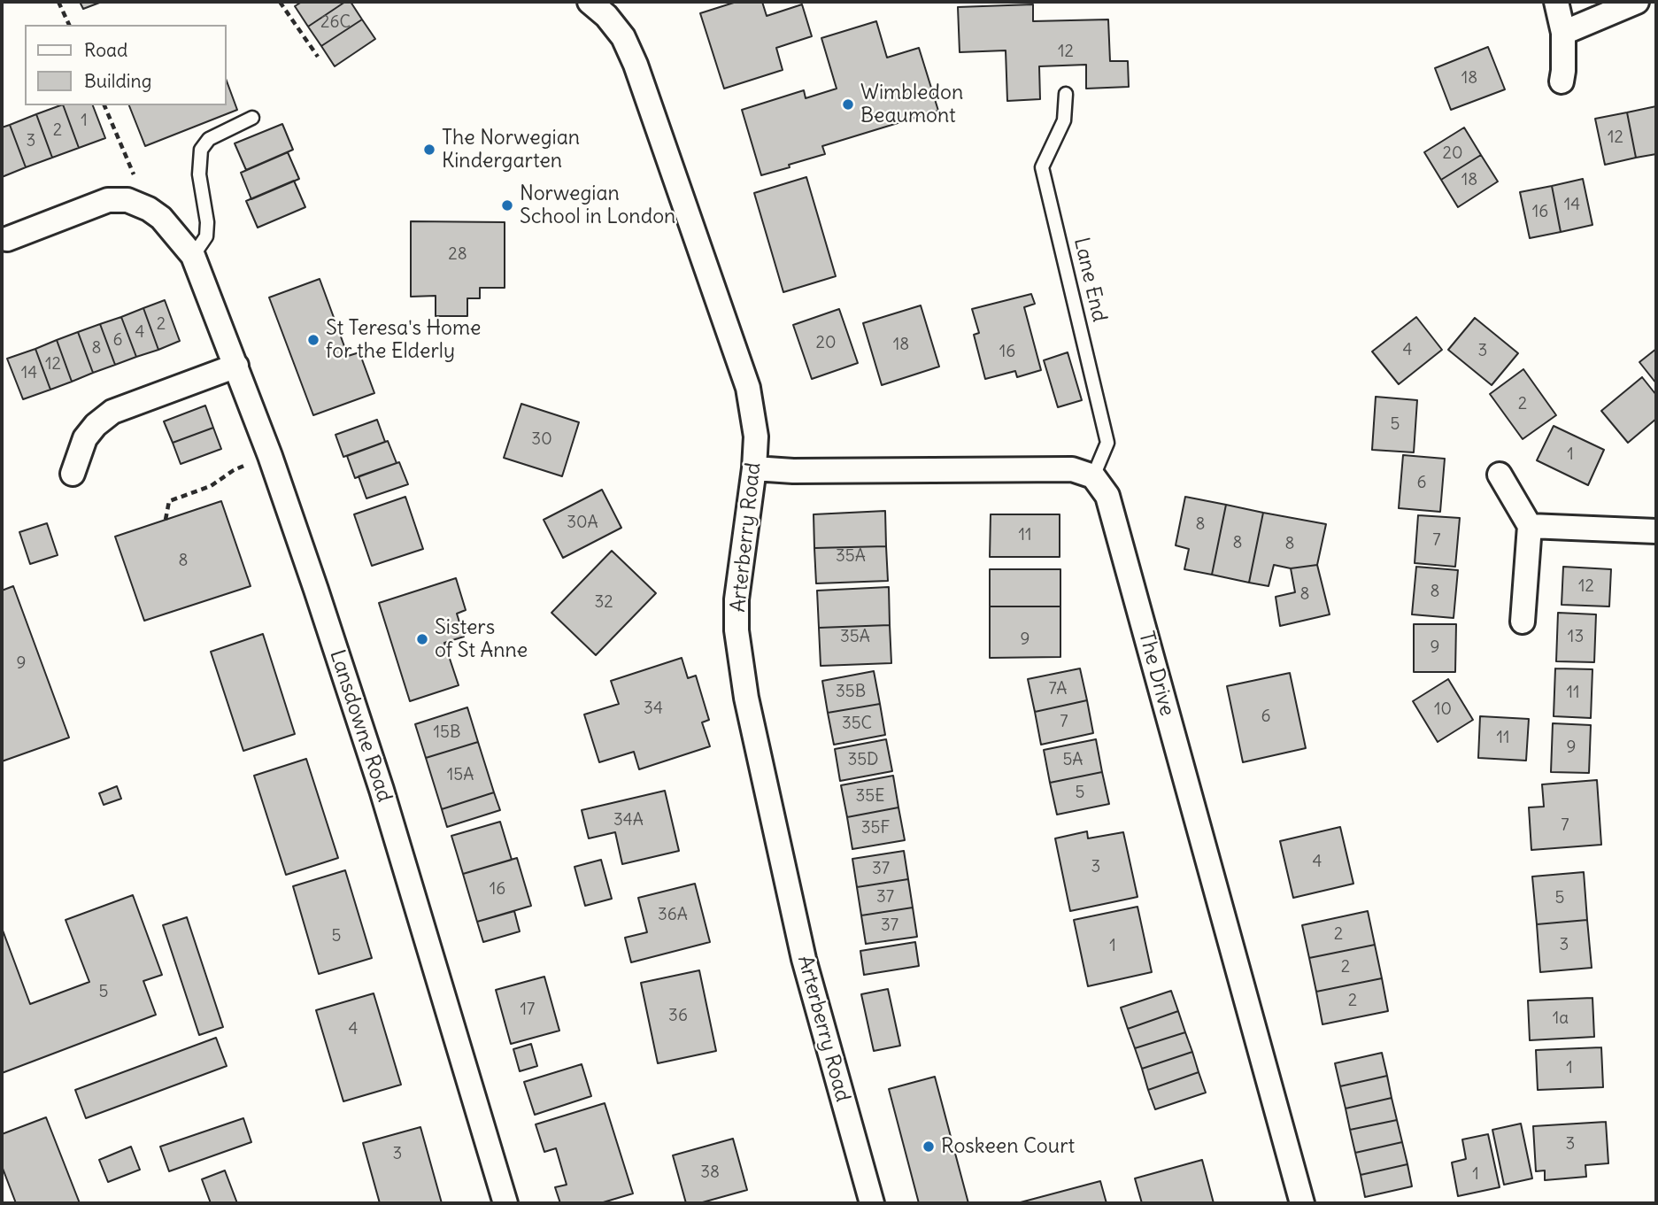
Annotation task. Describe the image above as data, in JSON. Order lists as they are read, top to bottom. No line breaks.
{"streets":{"street":["Arterberry Road","The Drive","Lansdowne Road"],"lane":["Lane End"]},"crossings":[["Lane End","The Drive"]],"places":["Wimbledon Beaumont","The Norwegian Kindergarten","Norwegian School in London","St Teresa's Home for the Elderly","Sisters of St Anne","Roskeen Court"],"house_numbers":["26C","12","18","1","2","12","3","20","18","14","16","28","2","4","6","20","18","8","4","3","16","12","14","2","5","30","1","6","30A","8","11","7","8","8","35A","8","12","8","8","32","35A","13","9","9","9","7A","35B","11","34","10","6","7","35C","15B","11","9","35D","5A","15A","5","35E","34A","7","35F","4","3","37","16","37","5","36A","37","2","5","3","1","2","5","2","17","36","1a","4","1","3","3","38","1"],"legend":["Road","Building"]}
